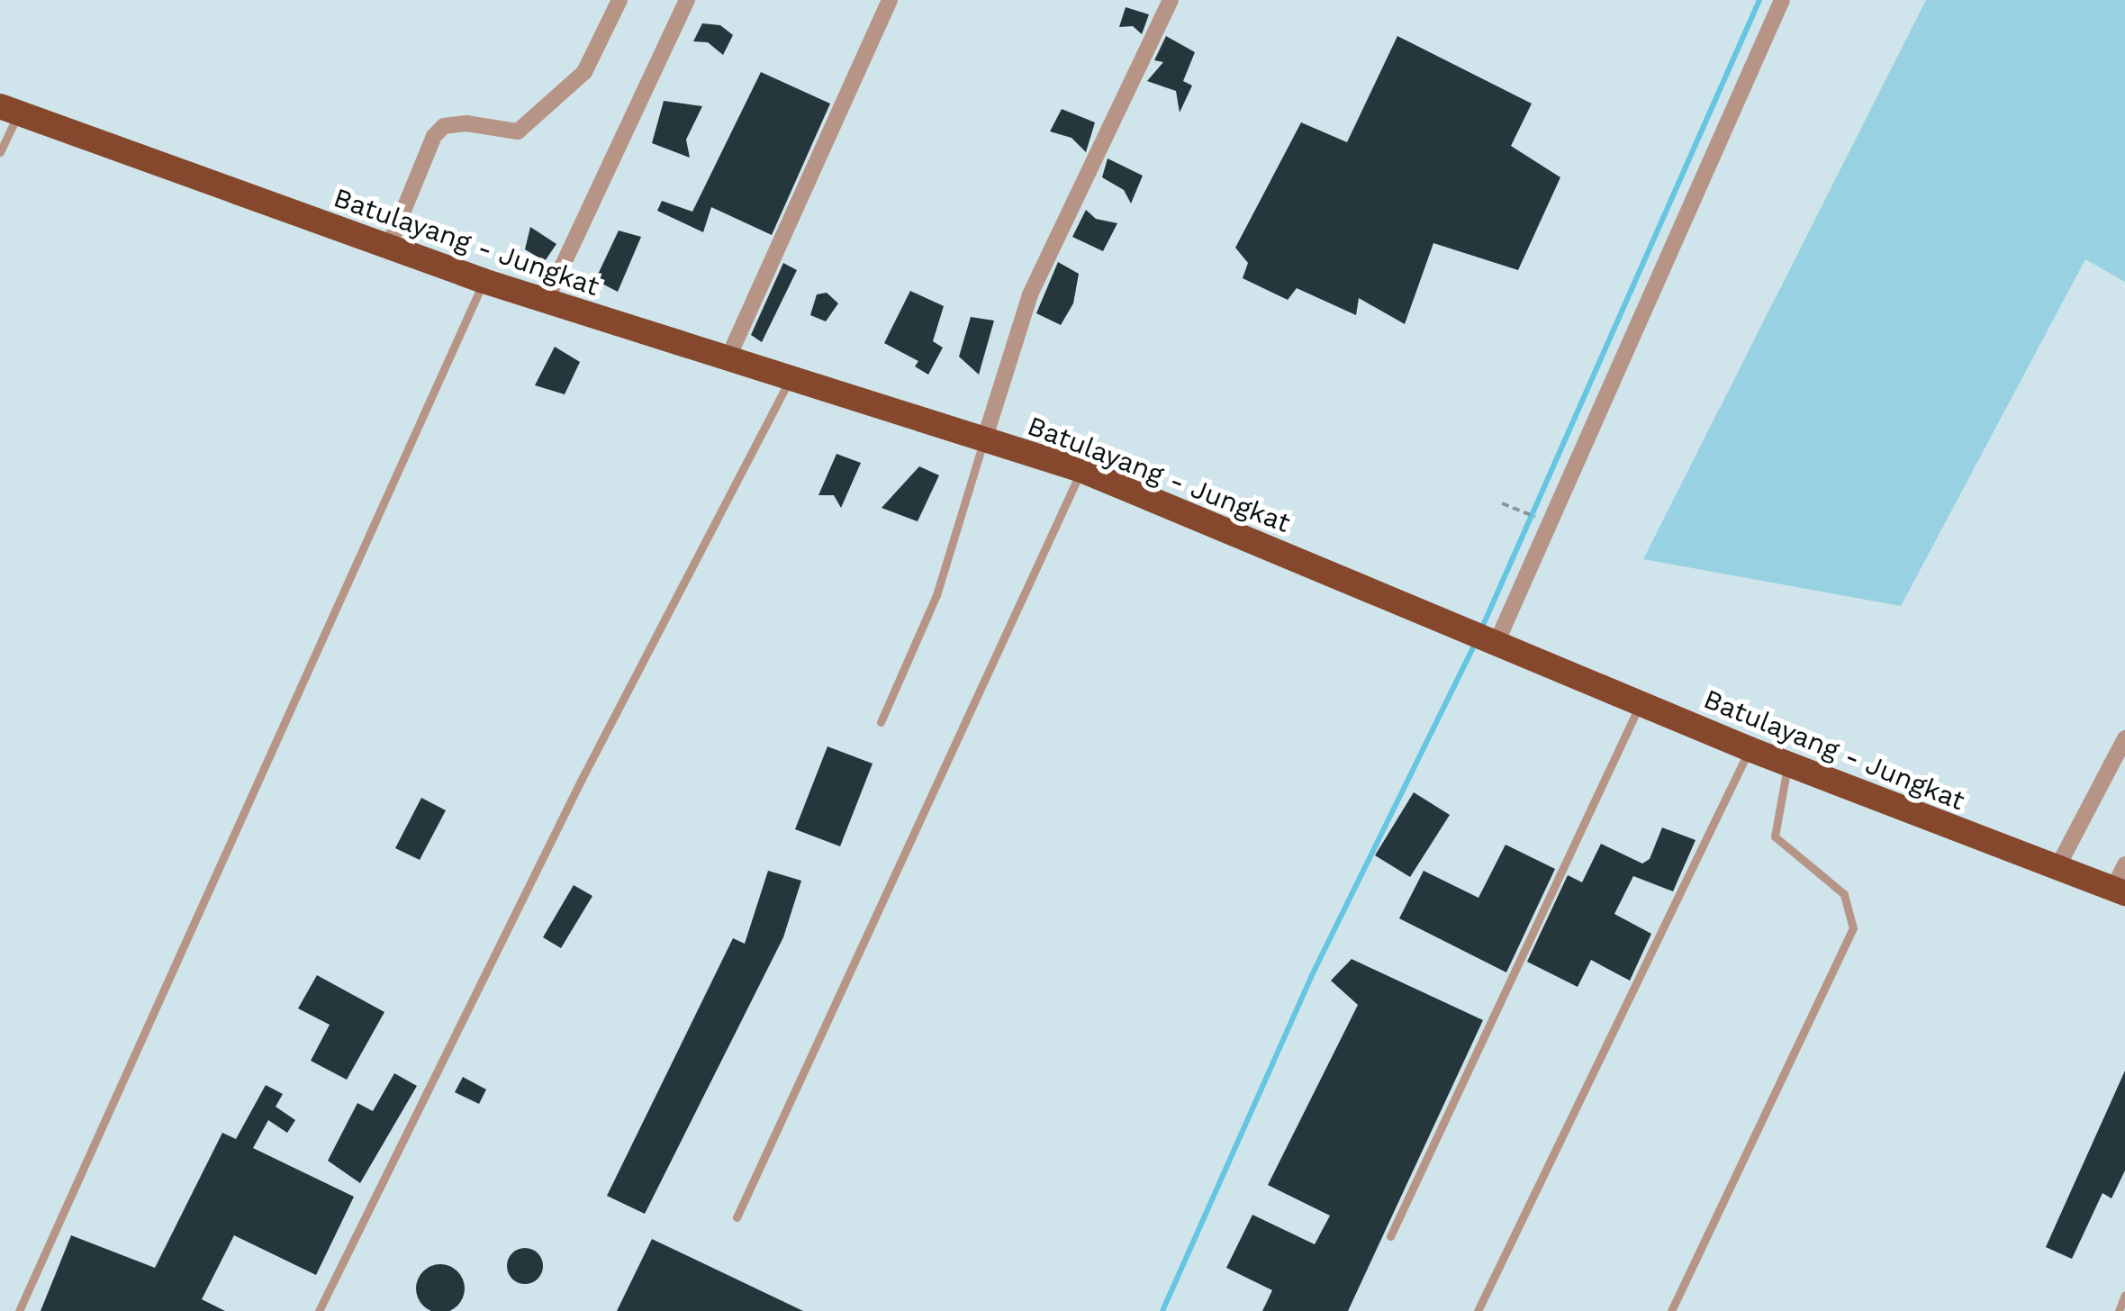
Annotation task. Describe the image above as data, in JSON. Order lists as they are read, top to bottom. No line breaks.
{"streets":{"highway":["Batulayang - Jungkat"]}}
